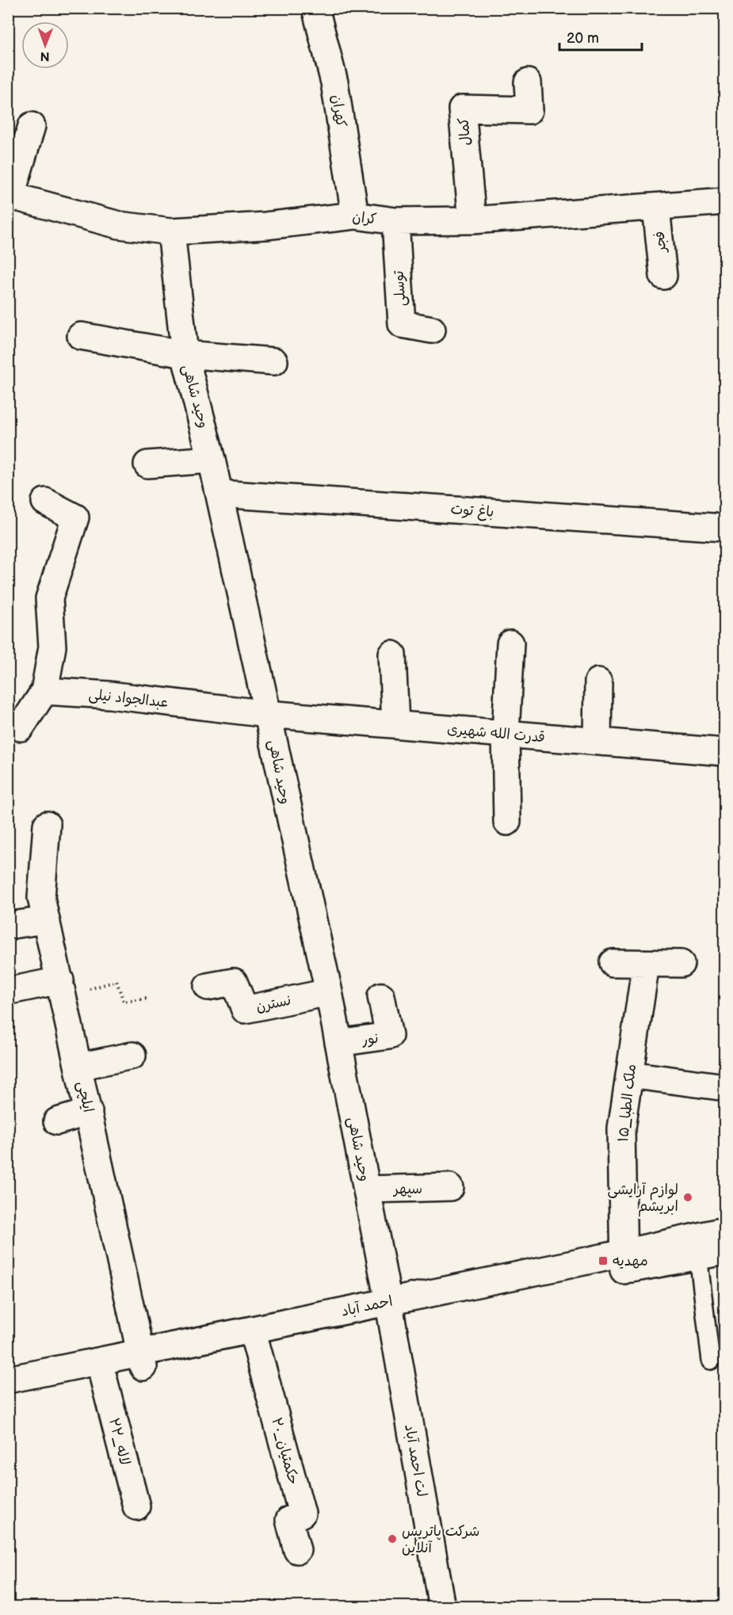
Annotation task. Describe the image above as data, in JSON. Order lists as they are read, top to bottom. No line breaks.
{"streets":{"street":["کهران","کمال","کران","فجر","توسلی","وحید شاهی","باغ توت","عبدالجواد نیلی","قدرت الله شهیری","نسترن","نور","ایلچی","۱۵_ملک الطبا","سپهر","احمد آباد","۲۲_لاله","۲۰_حکمتیان","لت احمد آباد"]},"crossings":[["کهران","کران"],["کمال","کران"],["کران","فجر"],["کران","توسلی"],["کران","وحید شاهی"],["وحید شاهی","باغ توت"],["وحید شاهی","عبدالجواد نیلی"],["وحید شاهی","قدرت الله شهیری"],["وحید شاهی","نسترن"],["وحید شاهی","نور"],["وحید شاهی","سپهر"],["وحید شاهی","احمد آباد"],["وحید شاهی","لت احمد آباد"],["عبدالجواد نیلی","قدرت الله شهیری"],["ایلچی","احمد آباد"],["۱۵_ملک الطبا","احمد آباد"],["احمد آباد","۲۲_لاله"],["احمد آباد","۲۰_حکمتیان"],["احمد آباد","لت احمد آباد"]],"places":{"other":["لوازم آرایشی ابریشم","شرکت پاتریس آنلاین"],"transit":["مهدیه"]},"scale_bar":"20 m","north":"bottom"}
